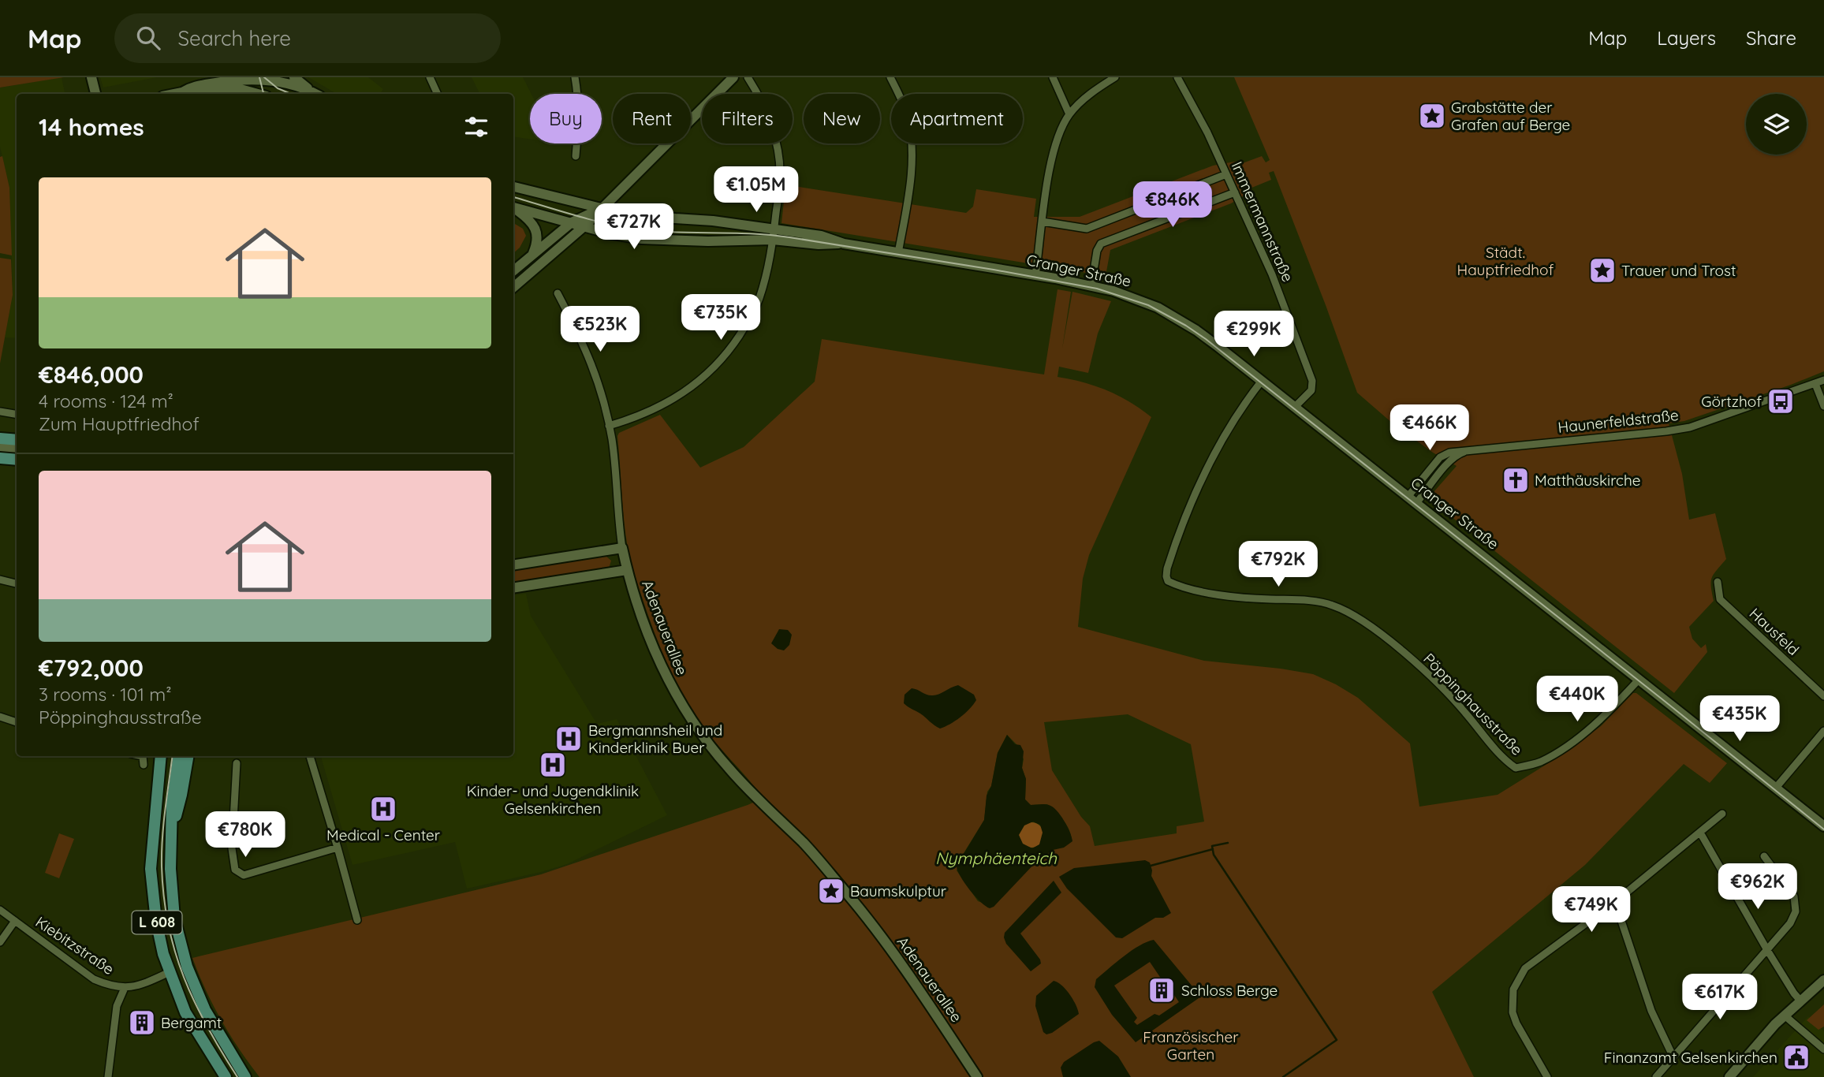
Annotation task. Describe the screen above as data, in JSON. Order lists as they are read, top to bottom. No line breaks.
{"streets":{"main road":["Cranger Straße","Adenauerallee","L 608"],"street":["Immermannstraße","Haunerfeldstraße","Hausfeld","Pöppinghausstraße","Kiebitzstraße"]},"crossings":[["Immermannstraße","Cranger Straße"],["Cranger Straße","Haunerfeldstraße"],["Cranger Straße","Pöppinghausstraße"],["L 608","Kiebitzstraße"]],"water":["Nymphäenteich"],"parks":["Städt. Hauptfriedhof","Französischer Garten"],"places":{"place":["Grabstätte der Grafen auf Berge","Trauer und Trost","Baumskulptur"],"bus stop":["Görtzhof"],"church":["Matthäuskirche"],"hospital":["Bergmannsheil und Kinderklinik Buer","Kinder- und Jugendklinik Gelsenkirchen","Medical - Center"],"building":["Schloss Berge","Bergamt"],"public building":["Finanzamt Gelsenkirchen"]},"page":{"header":"Map","search":"Search here","nav":["Map","Layers","Share"],"chip":["Buy","Rent","Filters","New","Apartment"],"heading":"14 homes","list":[{"name":"€846,000","note":"4 rooms · 124 m² · Zum Hauptfriedhof"},{"name":"€792,000","note":"3 rooms · 101 m² · Pöppinghausstraße"}],"price":["€1.05M","€846K","€727K","€735K","€523K","€299K","€466K","€792K","€440K","€435K","€780K","€962K","€749K","€617K"]}}
